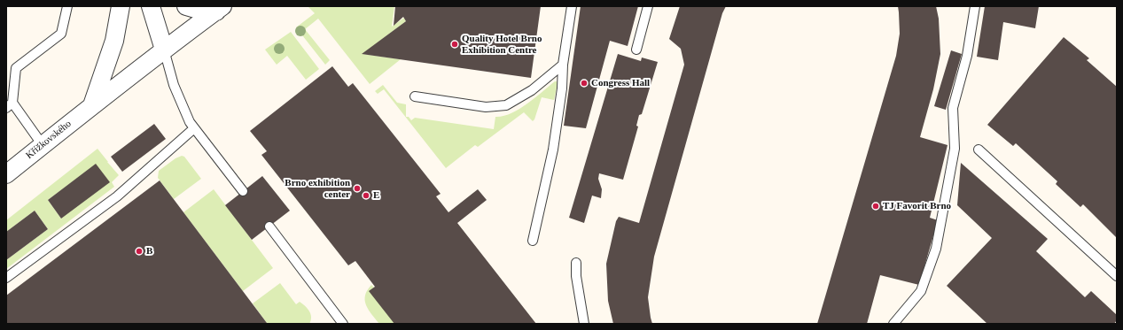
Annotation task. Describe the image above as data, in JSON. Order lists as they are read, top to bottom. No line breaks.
{"streets":{"street":["Křížkovského"]},"places":["Quality Hotel Brno Exhibition Centre","Congress Hall","Brno exhibition center","E","TJ Favorit Brno","B"]}
